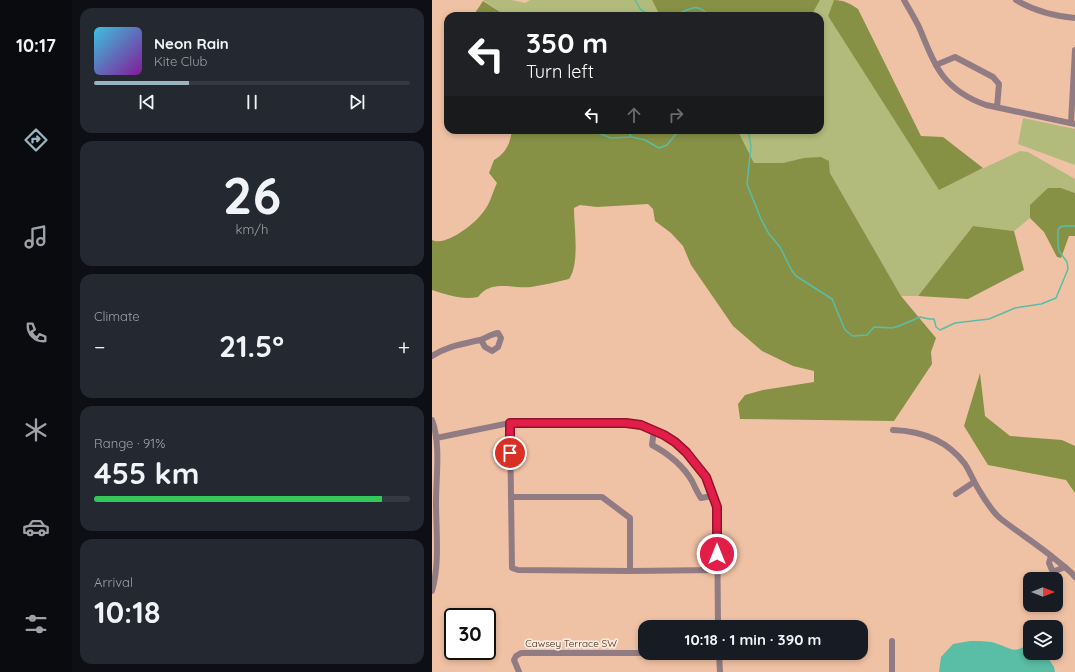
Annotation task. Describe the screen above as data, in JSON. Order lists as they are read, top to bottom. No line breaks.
{"streets":{"street":["Cawsey Terrace SW"]},"north":"right","page":{"tabs":"10:17","turn":["350 m","Turn left"],"song":["Neon Rain","Kite Club"],"tile":[["26","km/h"],"Climate",["Range · 91%","455 km"],["Arrival","10:18"]],"heat":["−","21.5°","+"],"limit":"30","trip":"10:18 · 1 min · 390 m"}}
